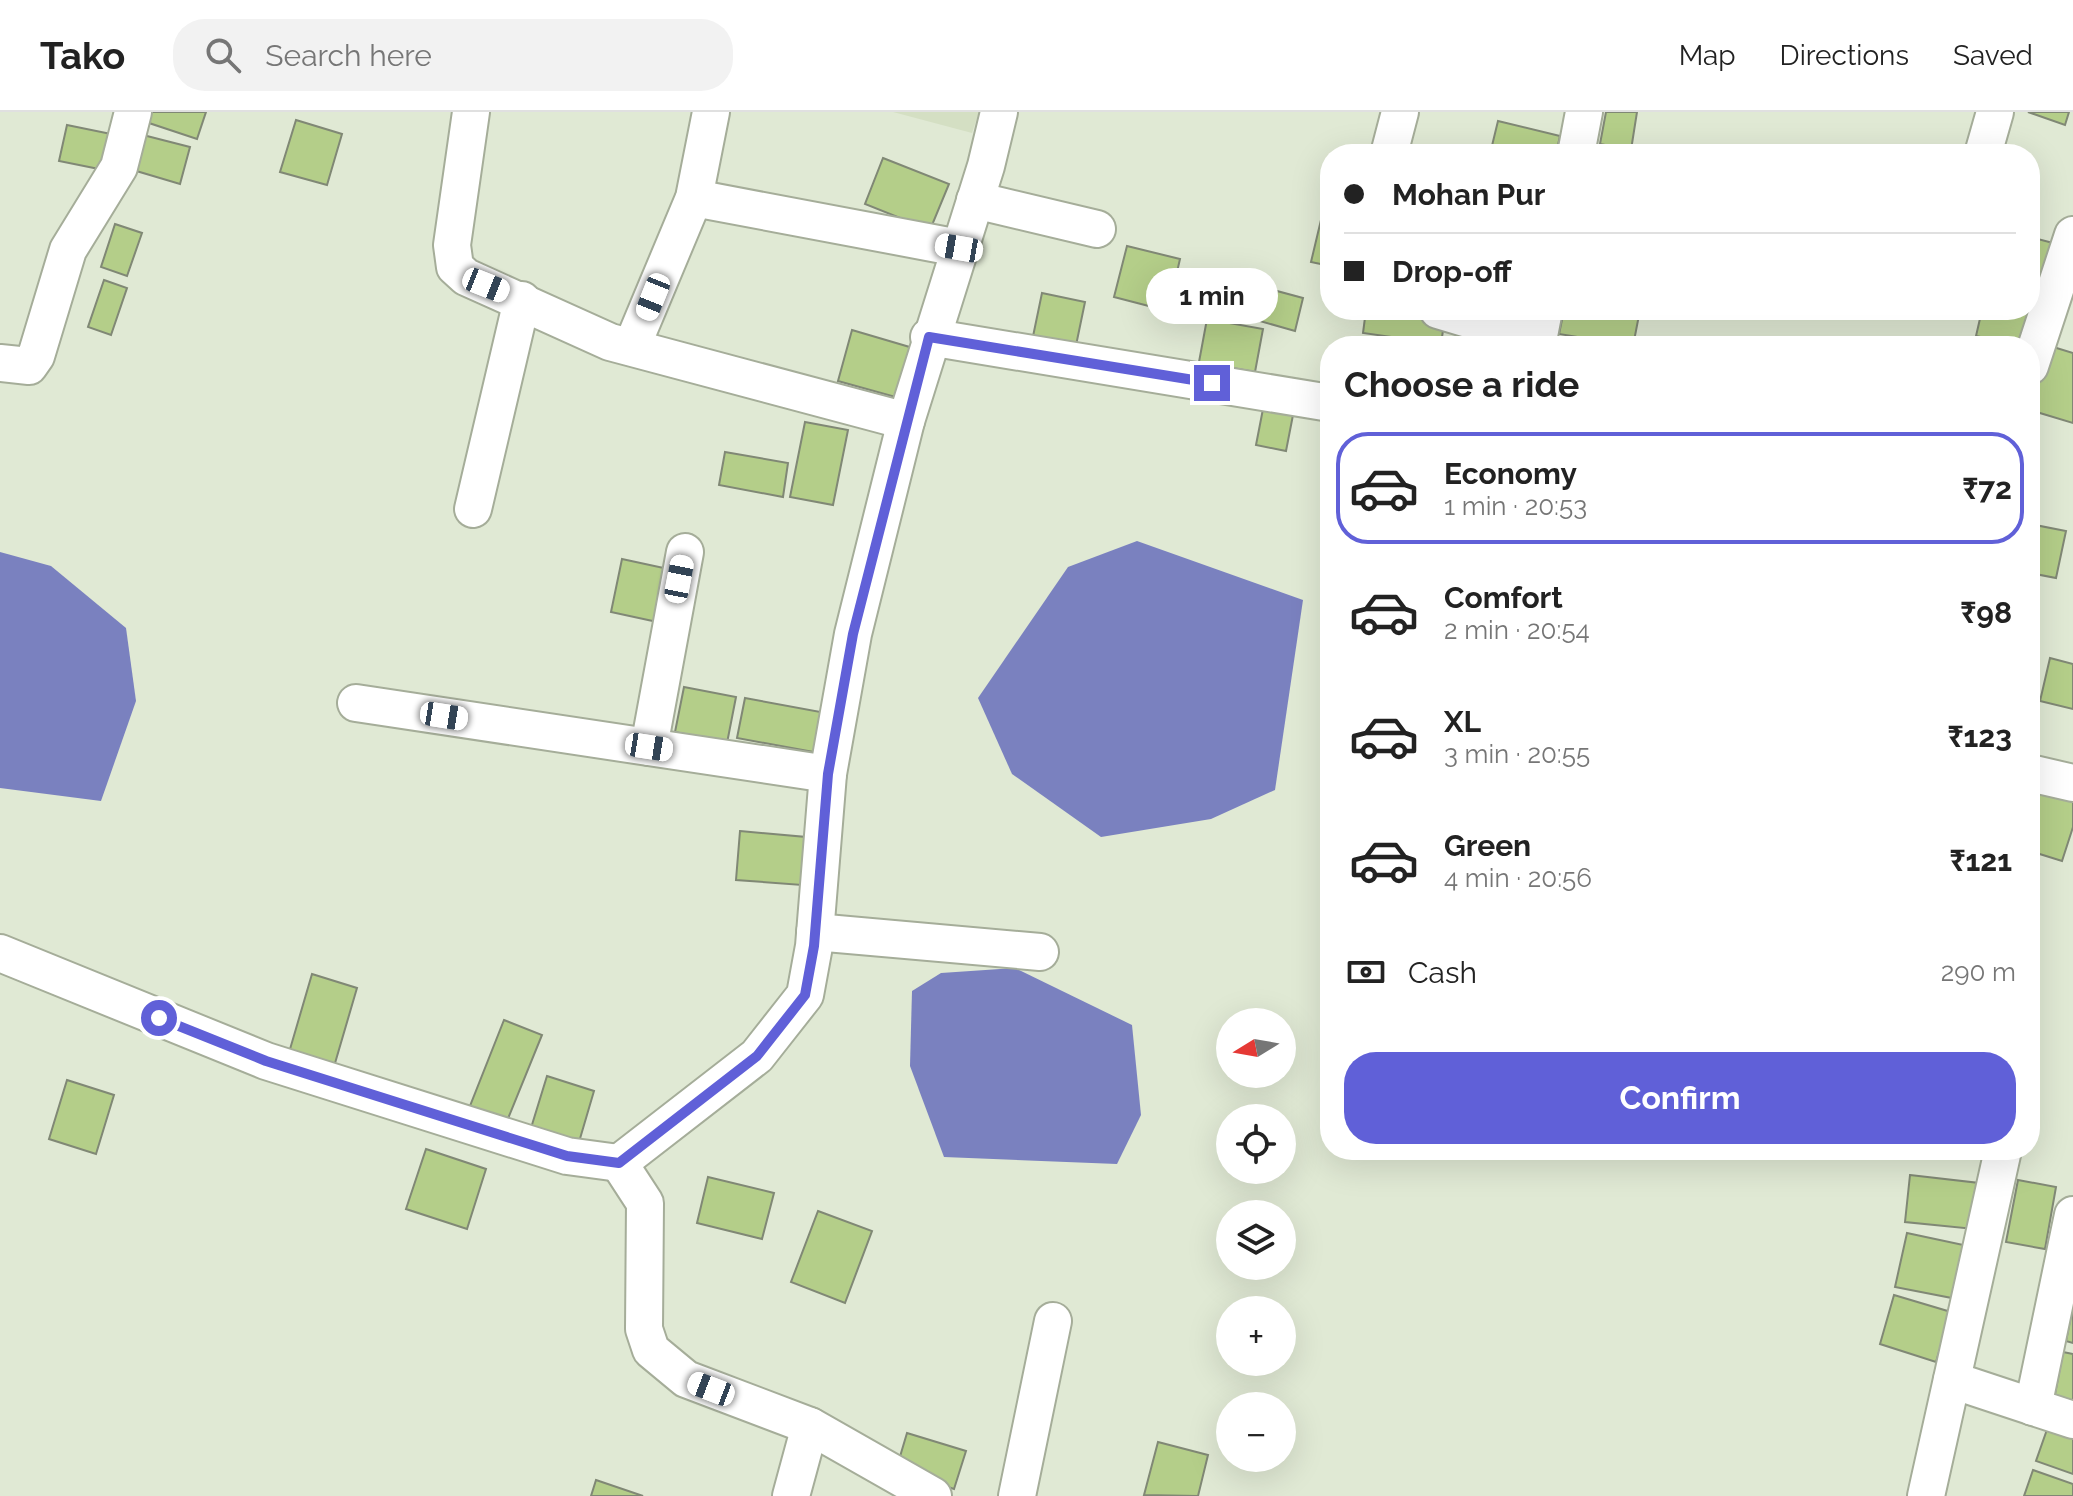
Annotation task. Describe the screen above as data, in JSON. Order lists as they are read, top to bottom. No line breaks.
{"north":"left","page":{"header":"Tako","search":"Search here","nav":["Map","Directions","Saved"],"banner":["Mohan Pur","Drop-off"],"bubble":"1 min","heading":"Choose a ride","list":[{"name":"Economy","note":"1 min · 20:53","value":"₹72"},{"name":"Comfort","note":"2 min · 20:54","value":"₹98"},{"name":"XL","note":"3 min · 20:55","value":"₹123"},{"name":"Green","note":"4 min · 20:56","value":"₹121"}],"pay":["Cash","290 m"],"map_buttons":["+","−"],"buttons":"Confirm"}}
